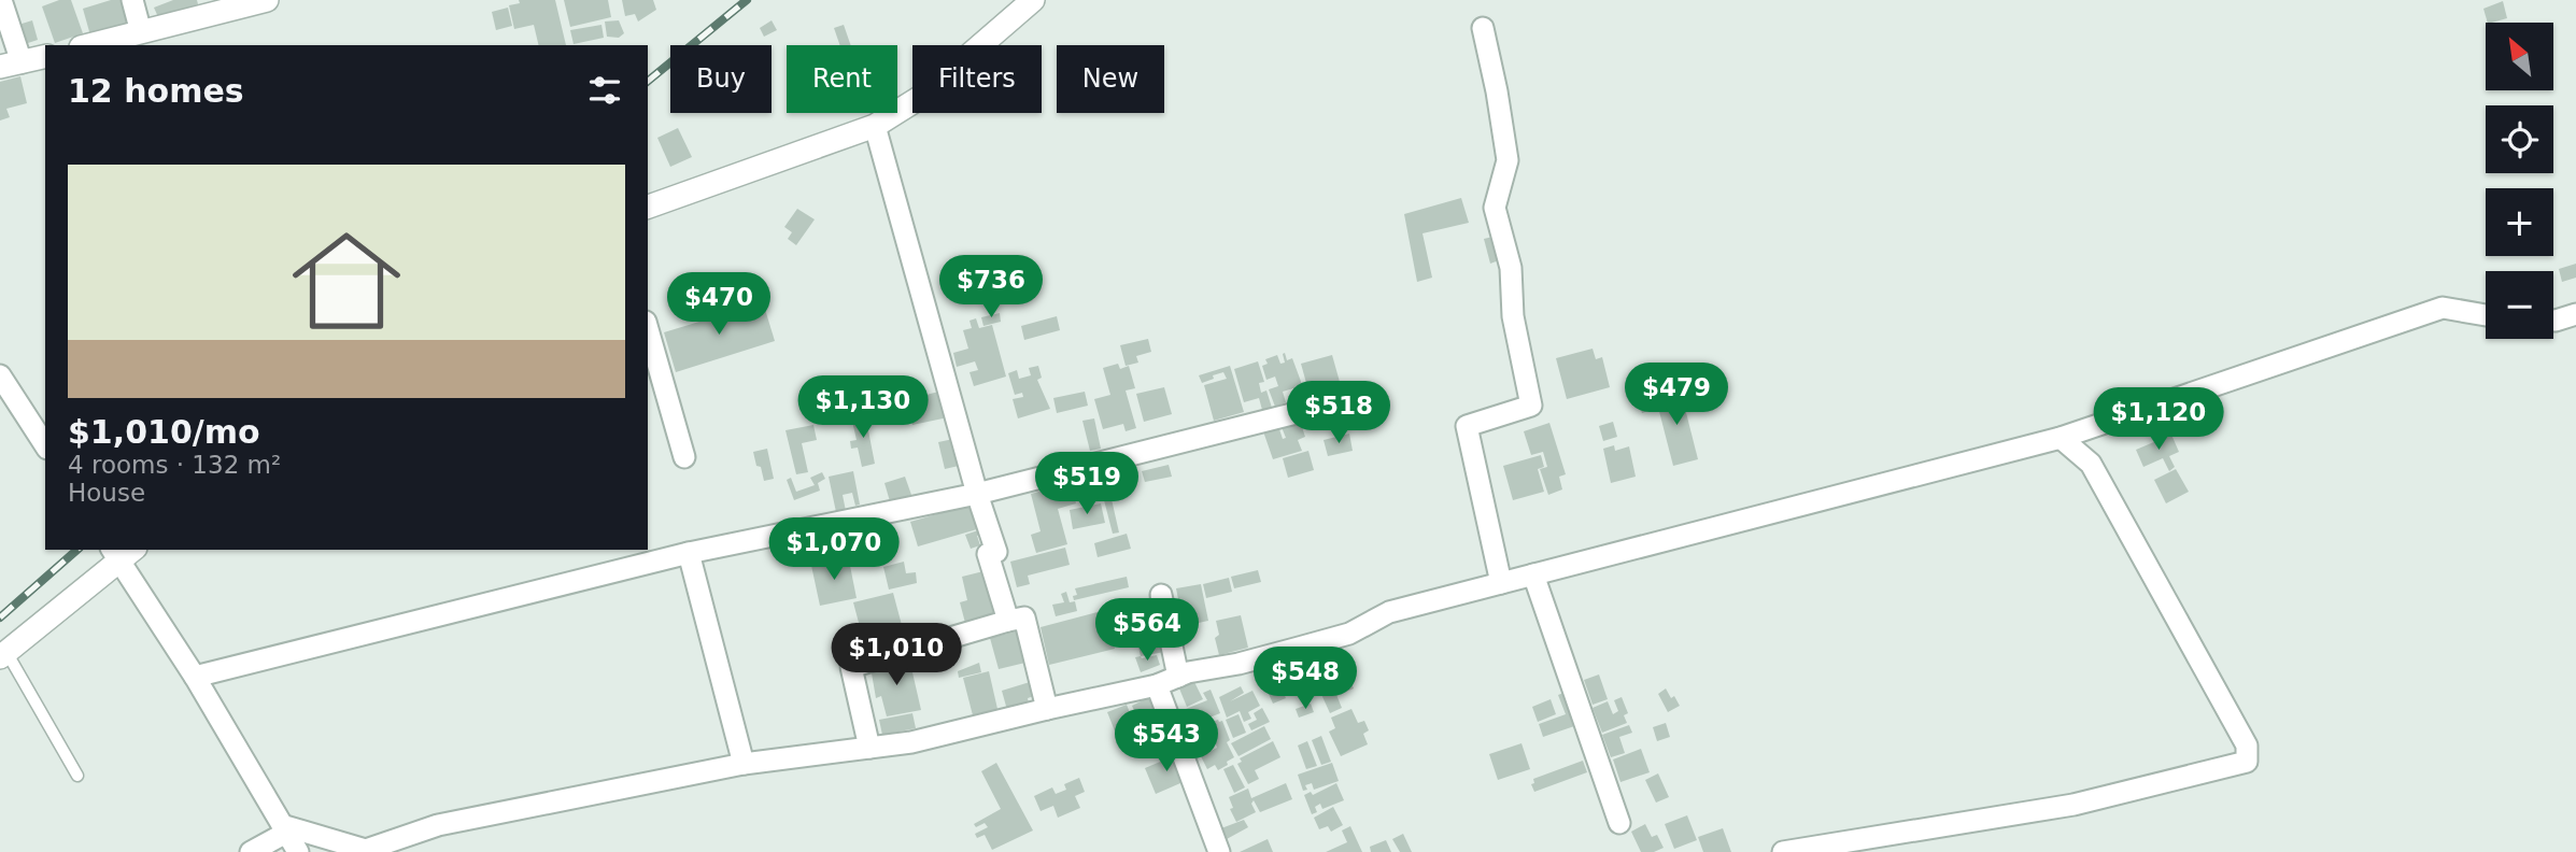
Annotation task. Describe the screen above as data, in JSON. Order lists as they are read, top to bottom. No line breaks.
{"north":"top left","page":{"map_buttons":["+","−"],"chip":["Buy","Rent","Filters","New"],"heading":"12 homes","list":[{"name":"$1,010/mo","note":"4 rooms · 132 m² · House"}],"price":["$736","$470","$479","$1,130","$518","$1,120","$519","$1,070","$564","$1,010","$548","$543"]}}
